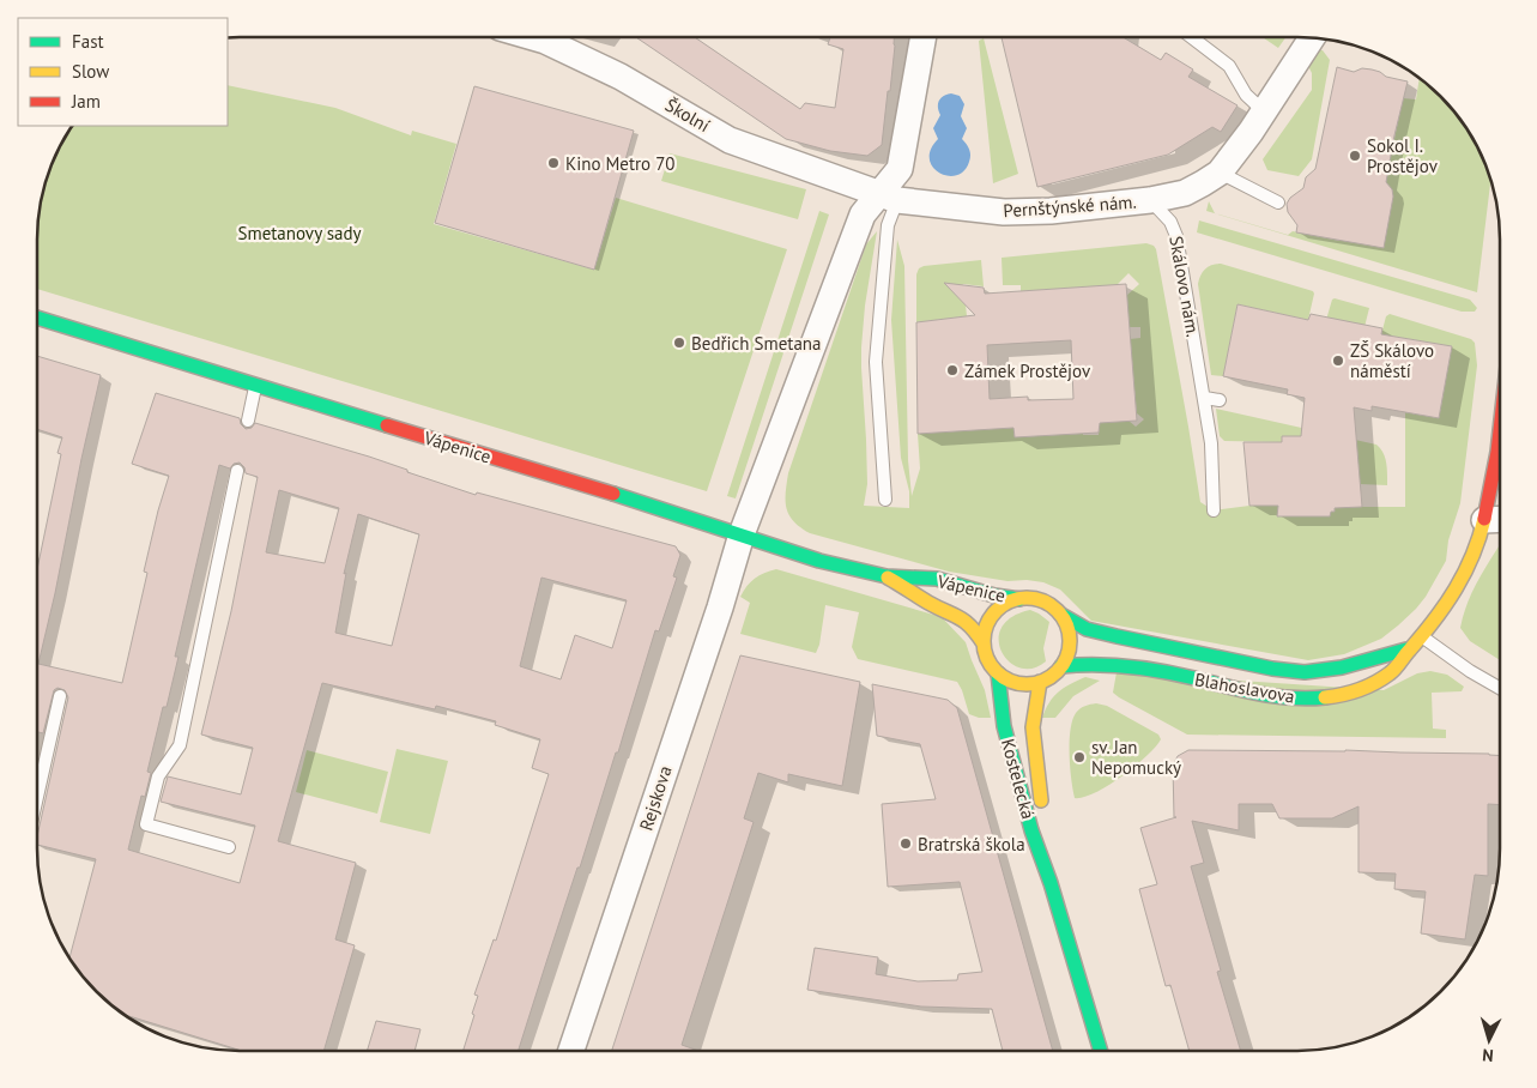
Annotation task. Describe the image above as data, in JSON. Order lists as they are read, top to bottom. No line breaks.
{"streets":{"main road":["Vápenice","Blahoslavova","Kostelecká"],"street":["Školní","Pernštýnské nám.","Rejskova"],"lane":["Skálovo nám."]},"crossings":[["Školní","Pernštýnské nám."],["Školní","Rejskova"],["Pernštýnské nám.","Skálovo nám."],["Pernštýnské nám.","Rejskova"],["Vápenice","Blahoslavova"],["Vápenice","Kostelecká"],["Vápenice","Rejskova"],["Blahoslavova","Kostelecká"]],"parks":["Smetanovy sady"],"places":["Sokol I. Prostějov","Kino Metro 70","Bedřich Smetana","ZŠ Skálovo náměstí","Zámek Prostějov","sv. Jan Nepomucký","Bratrská škola"],"legend":["Fast","Slow","Jam"],"north":"bottom"}
